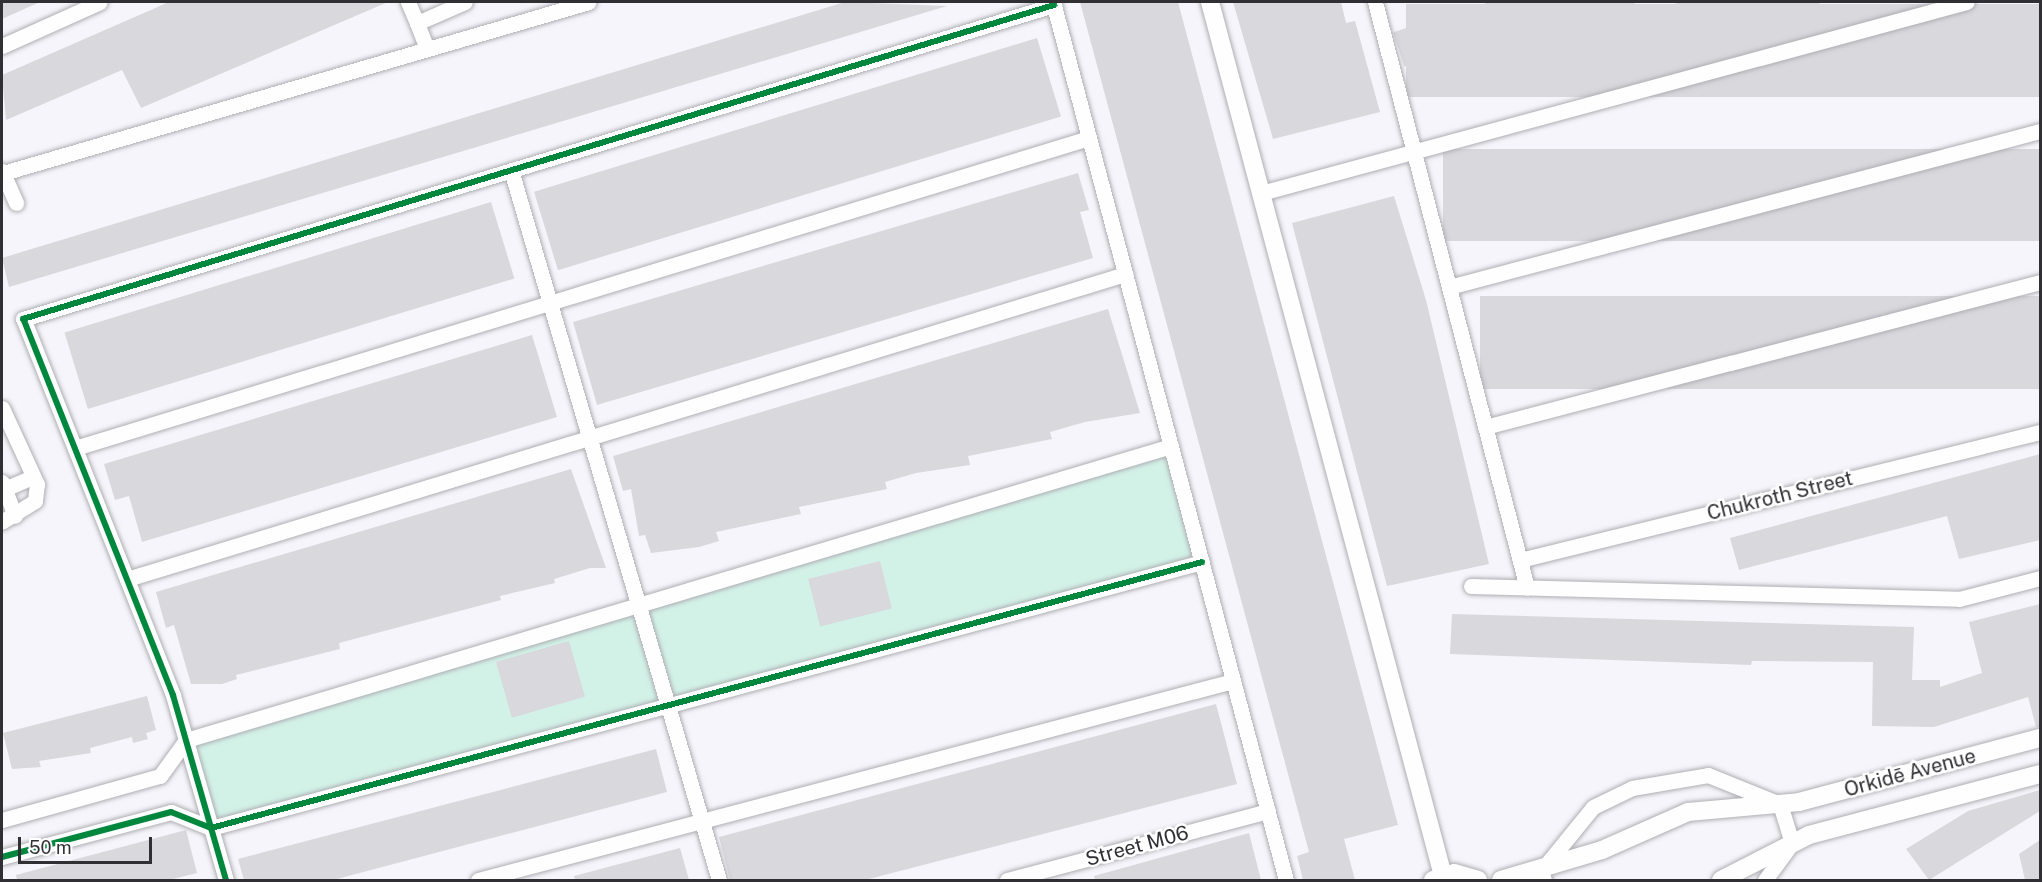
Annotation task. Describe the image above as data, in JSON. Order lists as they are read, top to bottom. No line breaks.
{"streets":{"street":["Chukroth Street","Orkidē Avenue","Street M06"]},"scale_bar":"50 m"}
